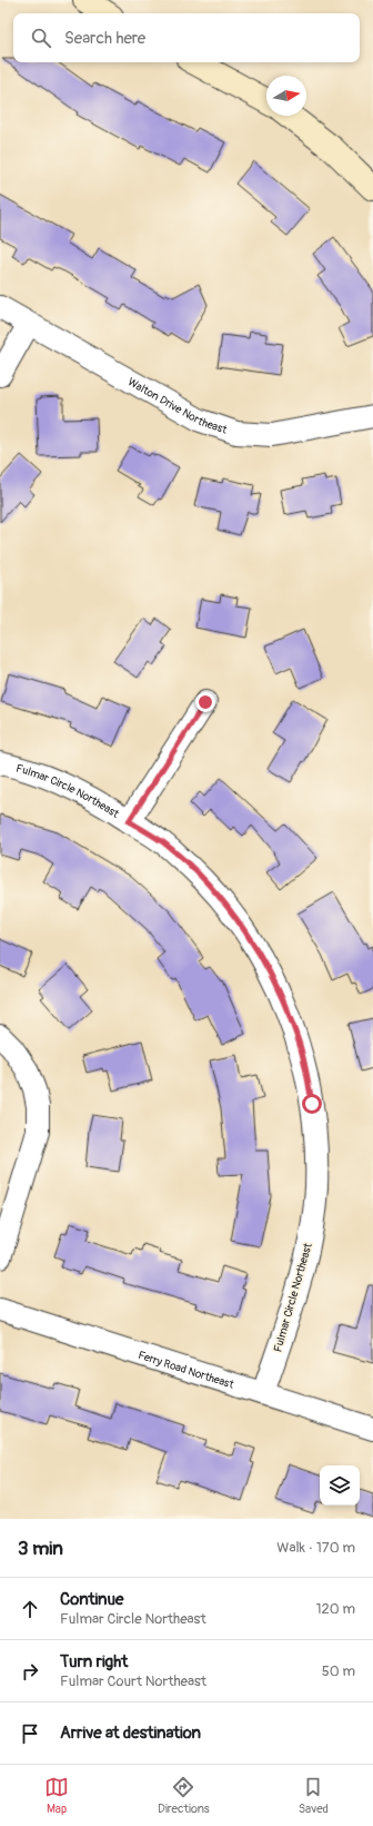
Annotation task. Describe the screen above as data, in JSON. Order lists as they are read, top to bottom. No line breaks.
{"streets":{"street":["Walton Drive Northeast","Fulmar Circle Northeast","Ferry Road Northeast"]},"crossings":[["Fulmar Circle Northeast","Ferry Road Northeast"]],"north":"right","page":{"search":"Search here","heading":["3 min","Walk · 170 m"],"list":[["Continue","Fulmar Circle Northeast","120 m"],["Turn right","Fulmar Court Northeast","50 m"],"Arrive at destination"],"nav":["Map","Directions","Saved"]}}
